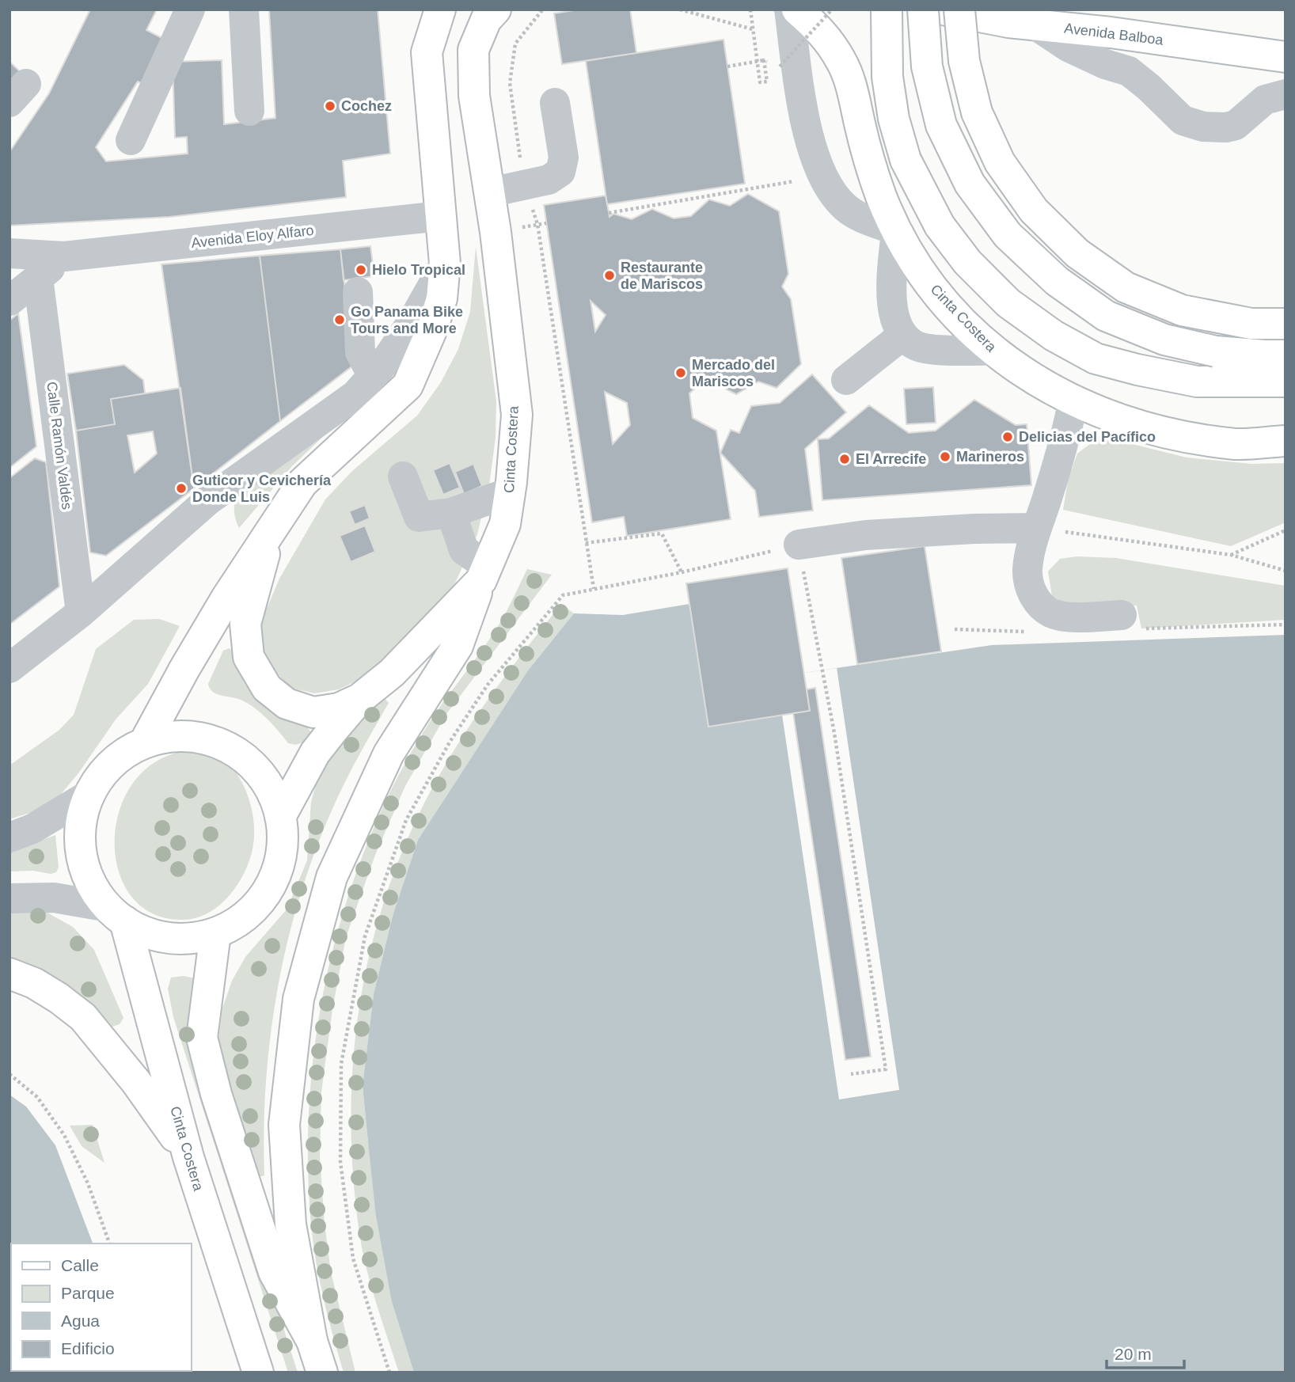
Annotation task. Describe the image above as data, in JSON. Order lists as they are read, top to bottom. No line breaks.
{"streets":{"main road":["Avenida Balboa","Cinta Costera"],"street":["Avenida Eloy Alfaro","Calle Ramón Valdés"]},"places":["Cochez","Hielo Tropical","Restaurante de Mariscos","Go Panama Bike Tours and More","Mercado del Mariscos","Delicias del Pacífico","Marineros","El Arrecife","Guticor y Cevichería Donde Luis"],"legend":["Calle","Parque","Agua","Edificio"],"scale_bar":"20 m"}
